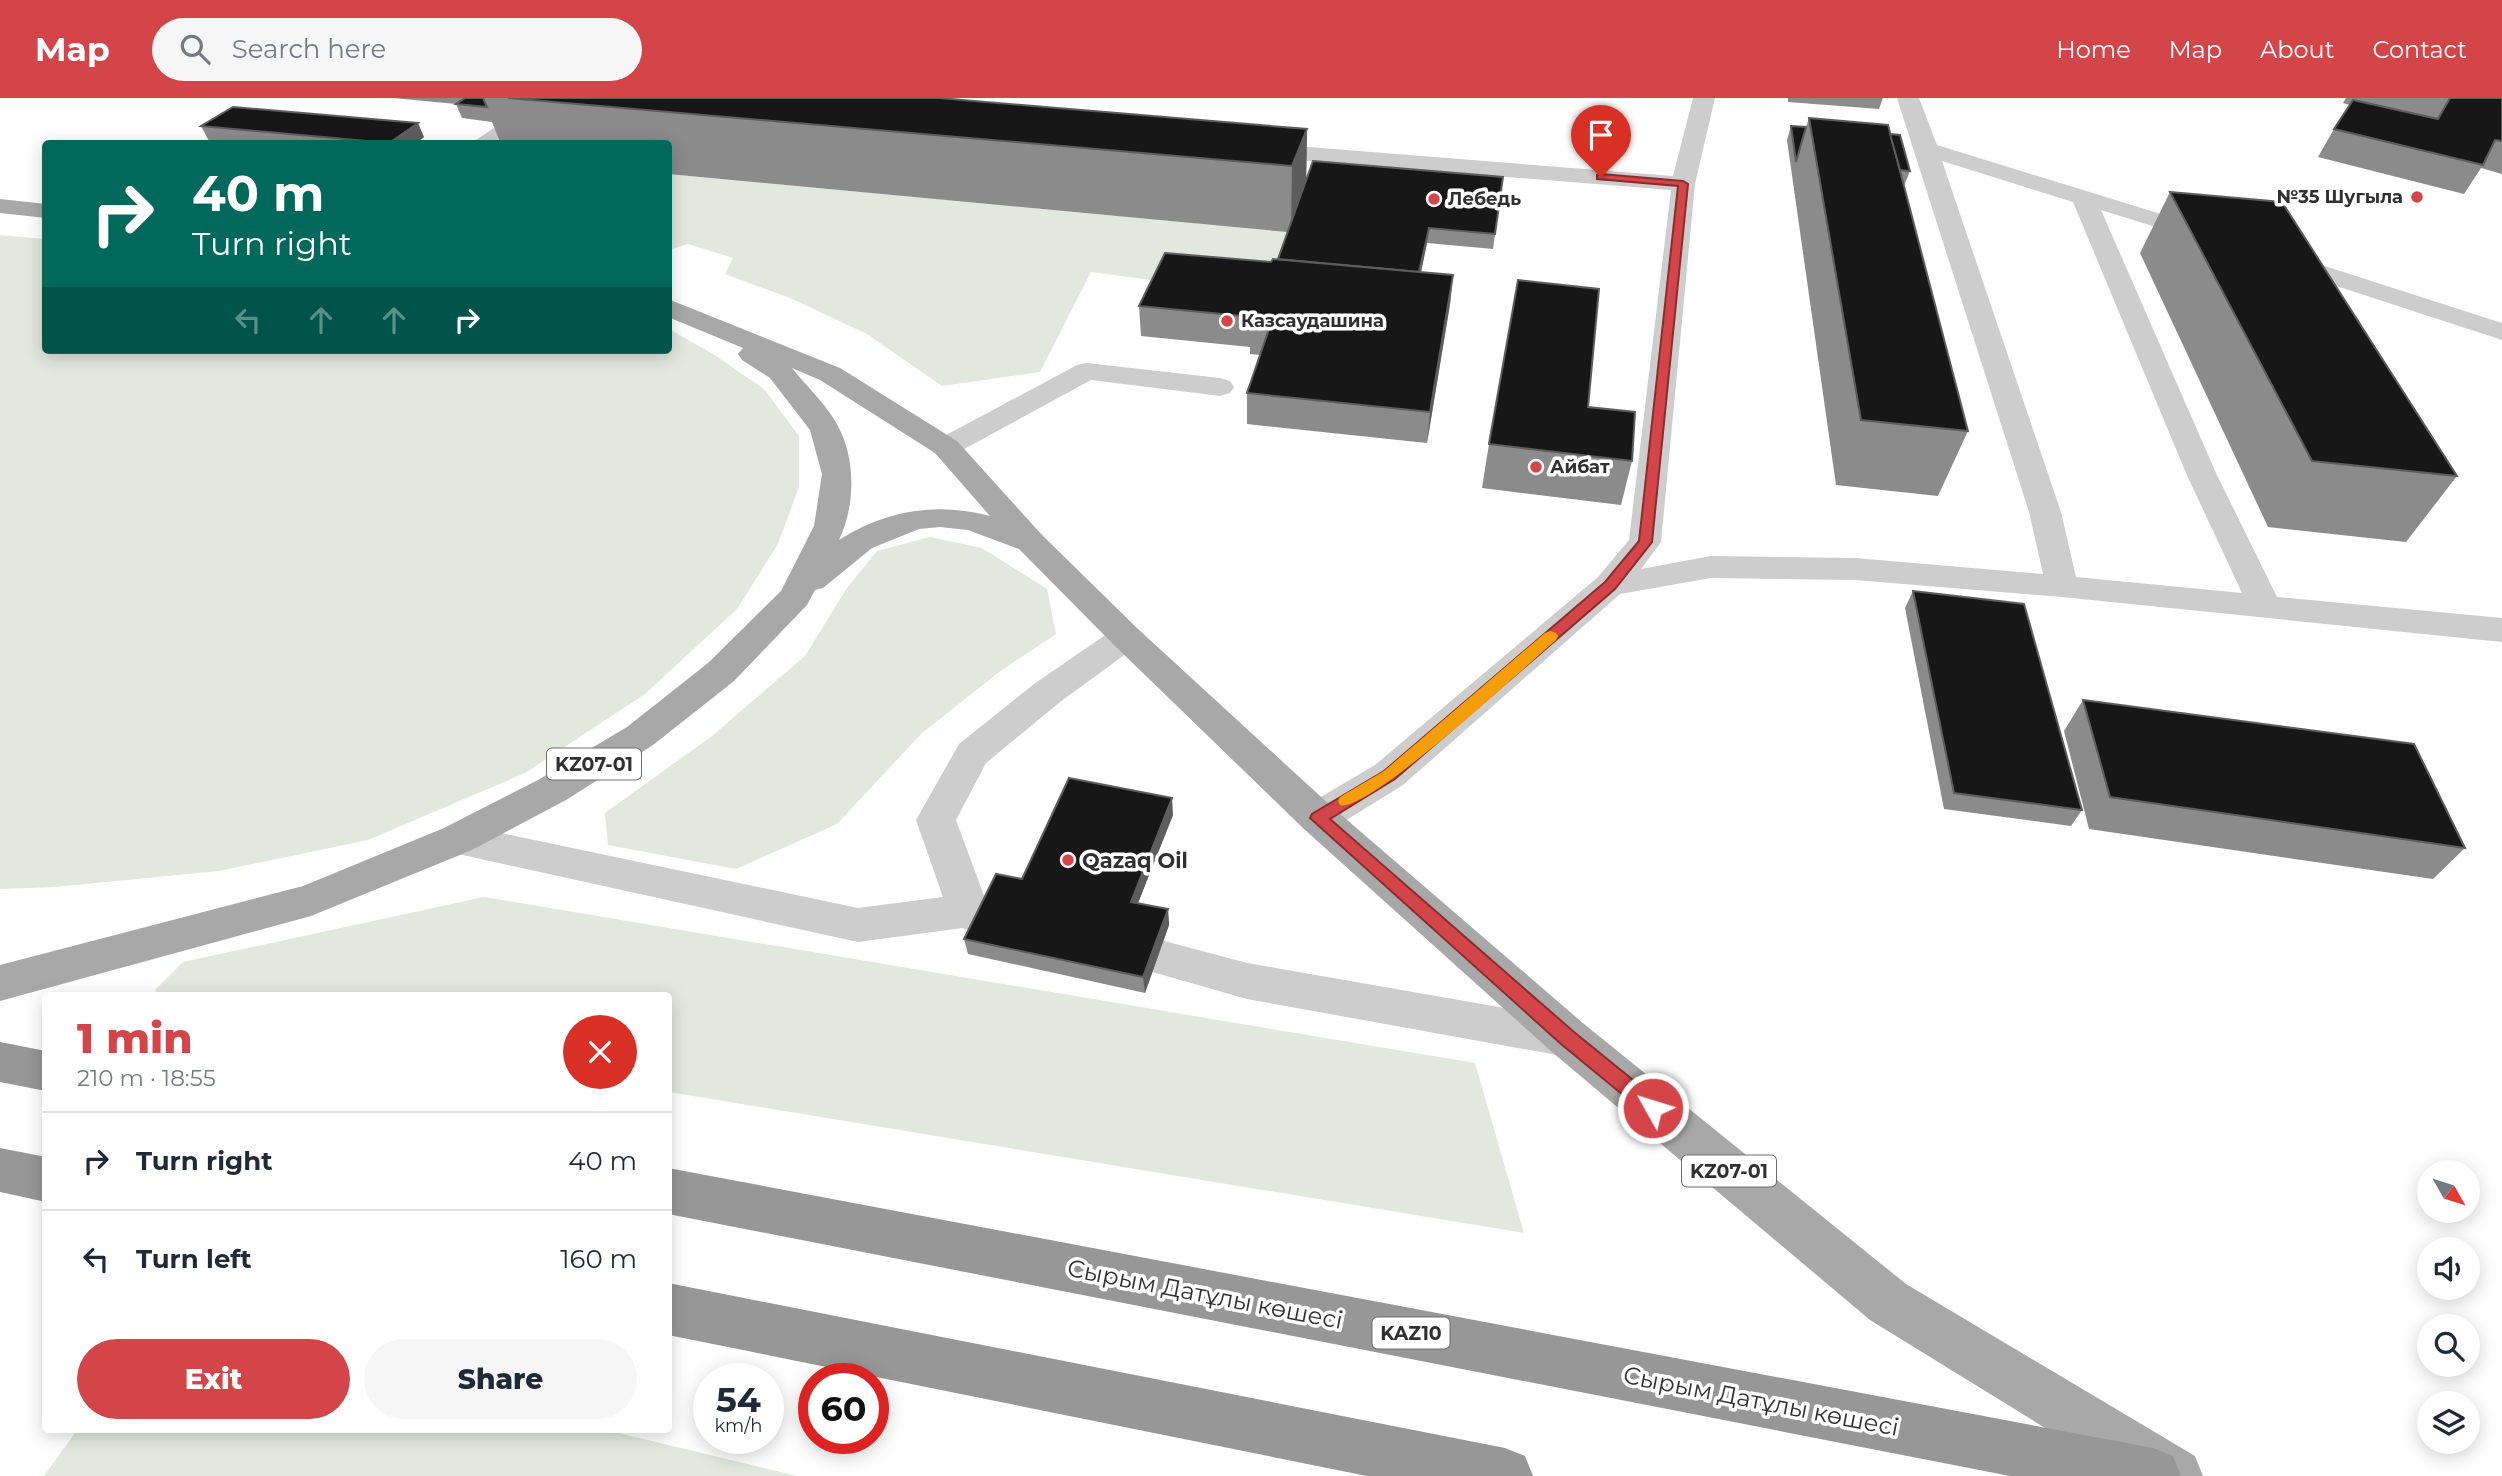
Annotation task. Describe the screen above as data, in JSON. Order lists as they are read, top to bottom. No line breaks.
{"streets":{"highway":["Сырым Датұлы көшесі","KAZ10"],"main road":["KZ07-01"]},"places":["№35 Шугыла","Лебедь","Казсаудашина","Айбат","Qazaq Oil"],"north":"bottom right","page":{"header":"Map","search":"Search here","nav":["Home","Map","About","Contact"],"turn":["40 m","Turn right"],"heading":["1 min","210 m · 18:55"],"list":[{"name":"Turn right","value":"40 m"},{"name":"Turn left","value":"160 m"}],"buttons":["Exit","Share"],"speed":"54 km/h","limit":"60"}}
